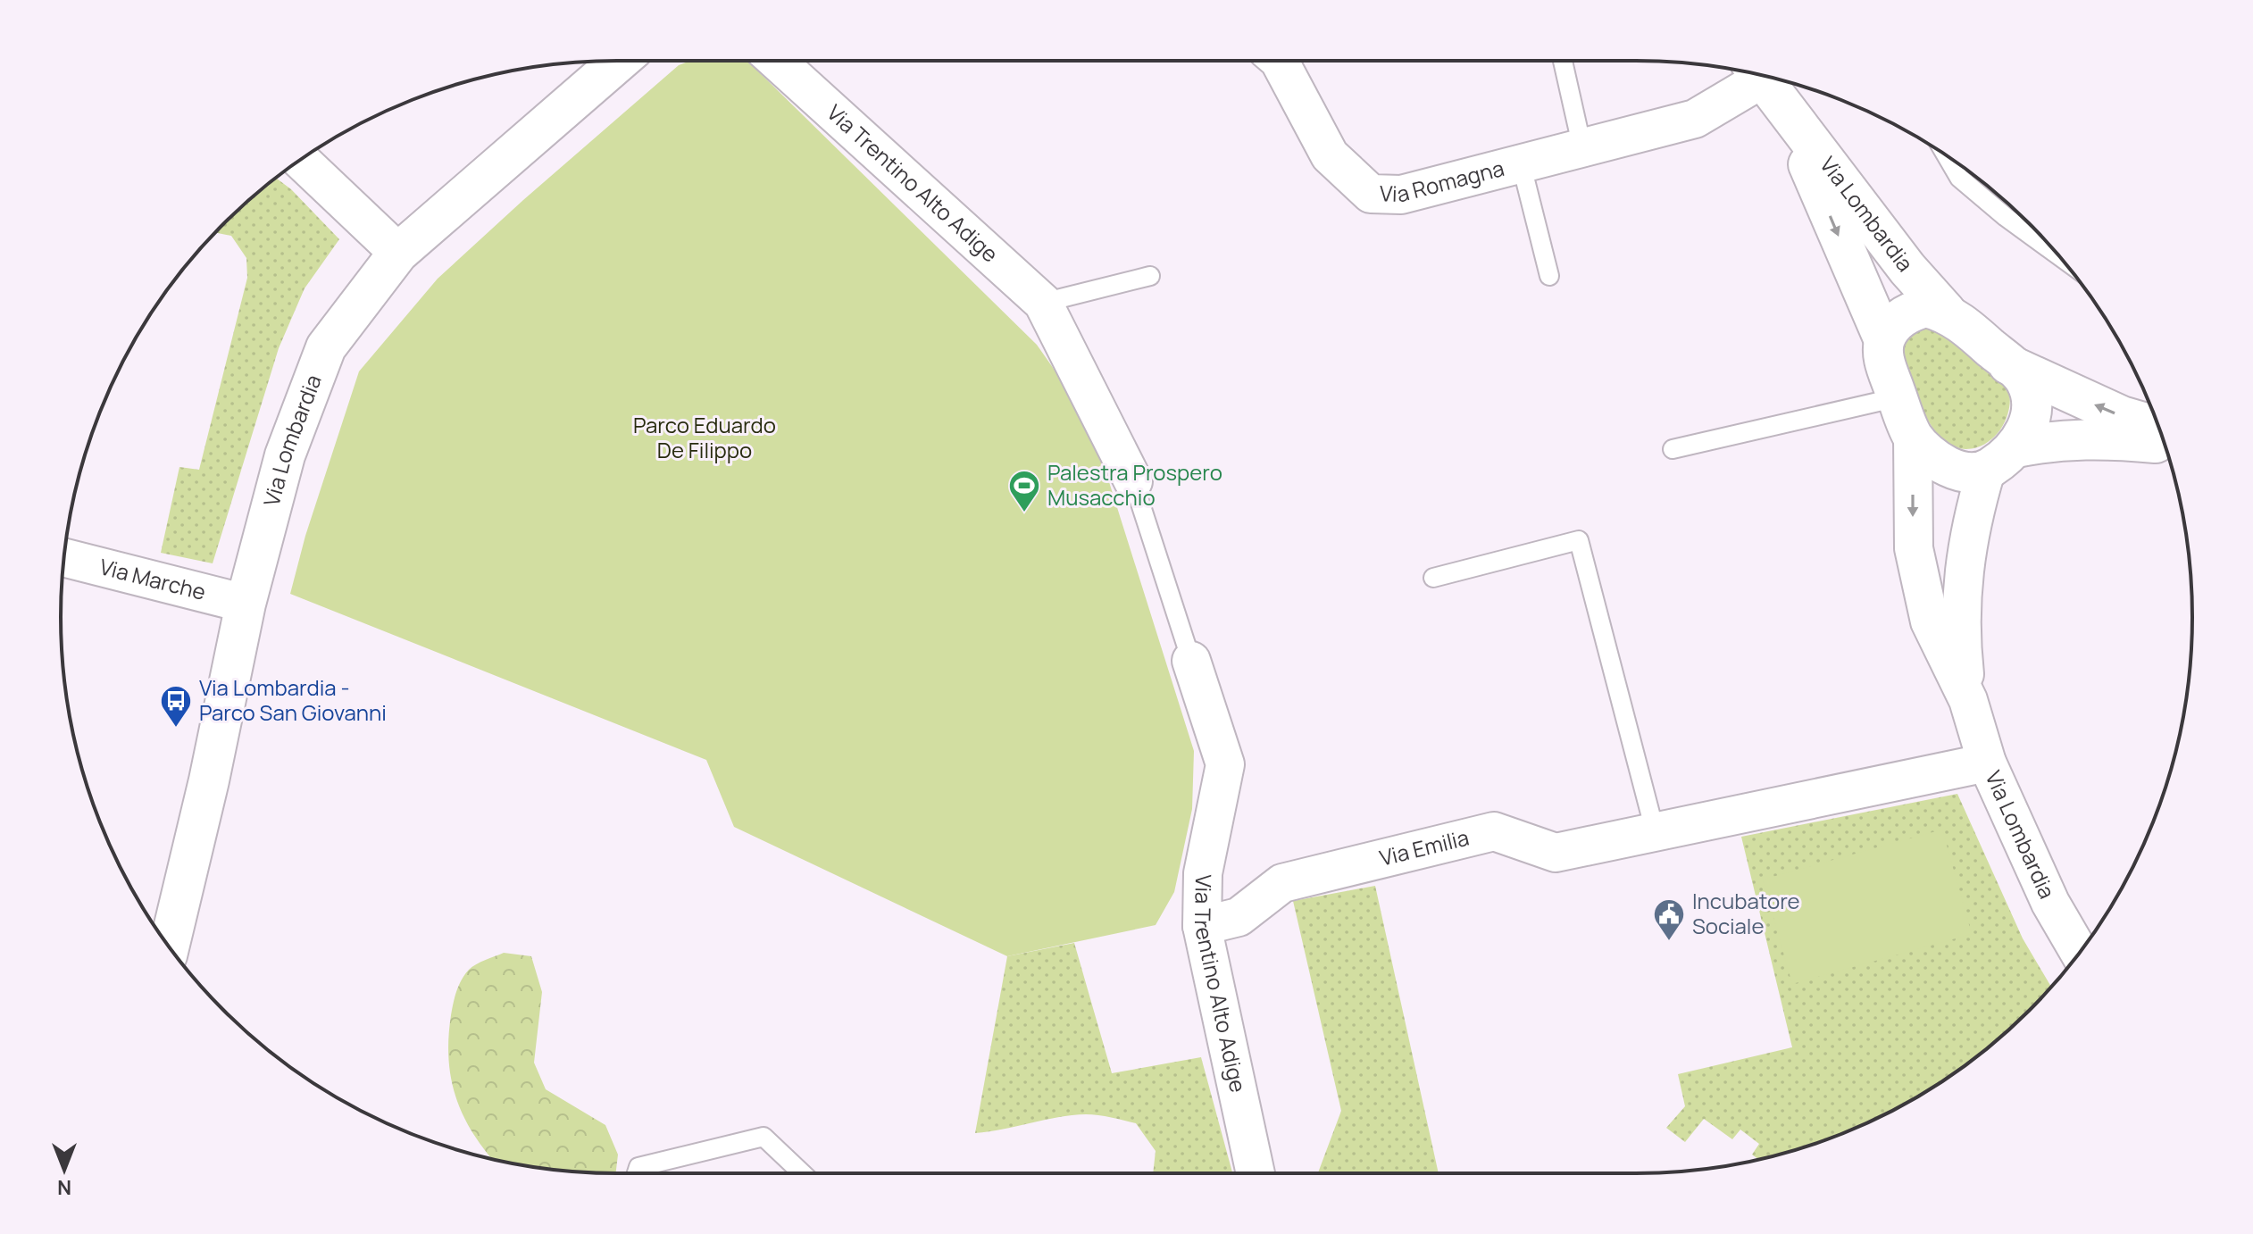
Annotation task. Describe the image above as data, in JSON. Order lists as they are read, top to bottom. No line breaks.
{"streets":{"street":["Via Romagna","Via Trentino Alto Adige","Via Lombardia","Via Marche","Via Emilia"]},"crossings":[["Via Trentino Alto Adige","Via Emilia"],["Via Lombardia","Via Marche"],["Via Lombardia","Via Emilia"]],"parks":["Parco Eduardo De Filippo"],"places":{"sports":["Palestra Prospero Musacchio"],"bus stop":["Via Lombardia - Parco San Giovanni"],"public building":["Incubatore Sociale"]},"north":"bottom"}
